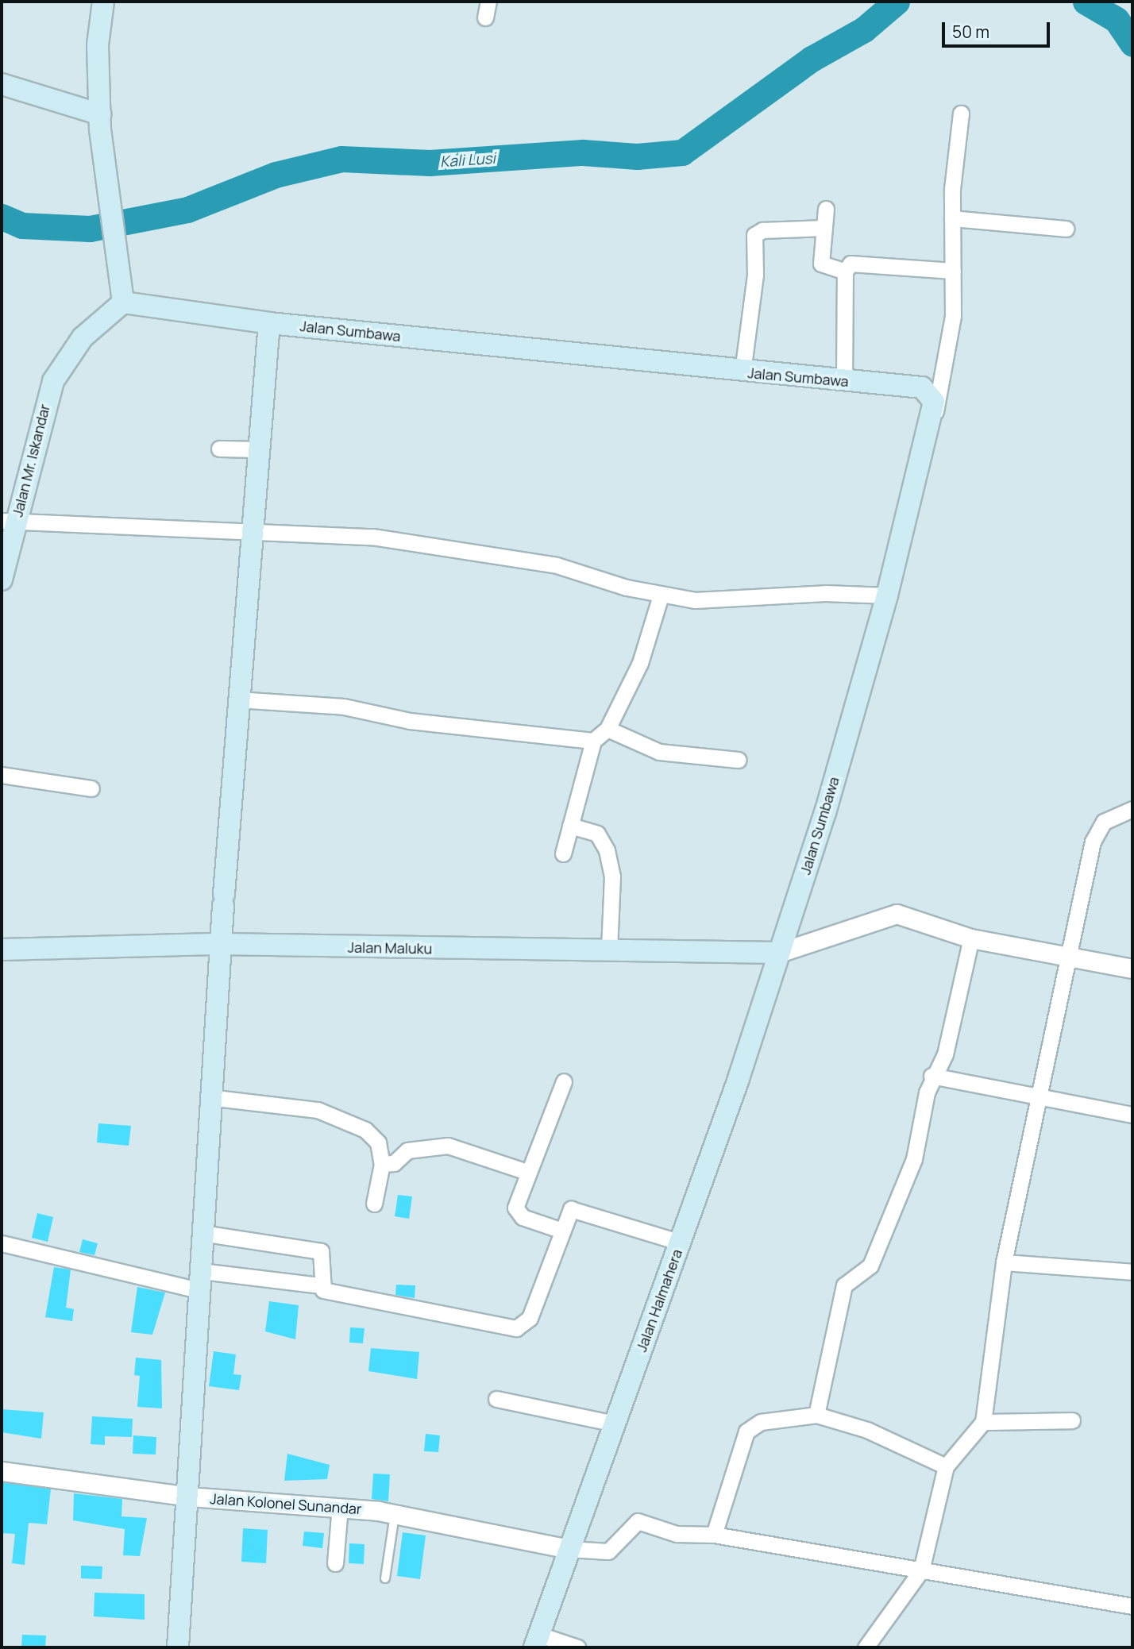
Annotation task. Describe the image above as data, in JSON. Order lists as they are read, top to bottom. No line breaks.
{"streets":{"main road":["Jalan Sumbawa","Jalan Mr. Iskandar","Jalan Maluku","Jalan Halmahera"],"street":["Jalan Kolonel Sunandar"]},"crossings":[["Jalan Sumbawa","Jalan Mr. Iskandar"],["Jalan Sumbawa","Jalan Maluku"],["Jalan Sumbawa","Jalan Halmahera"],["Jalan Maluku","Jalan Halmahera"],["Jalan Halmahera","Jalan Kolonel Sunandar"]],"water":["Kali Lusi"],"scale_bar":"50 m"}
